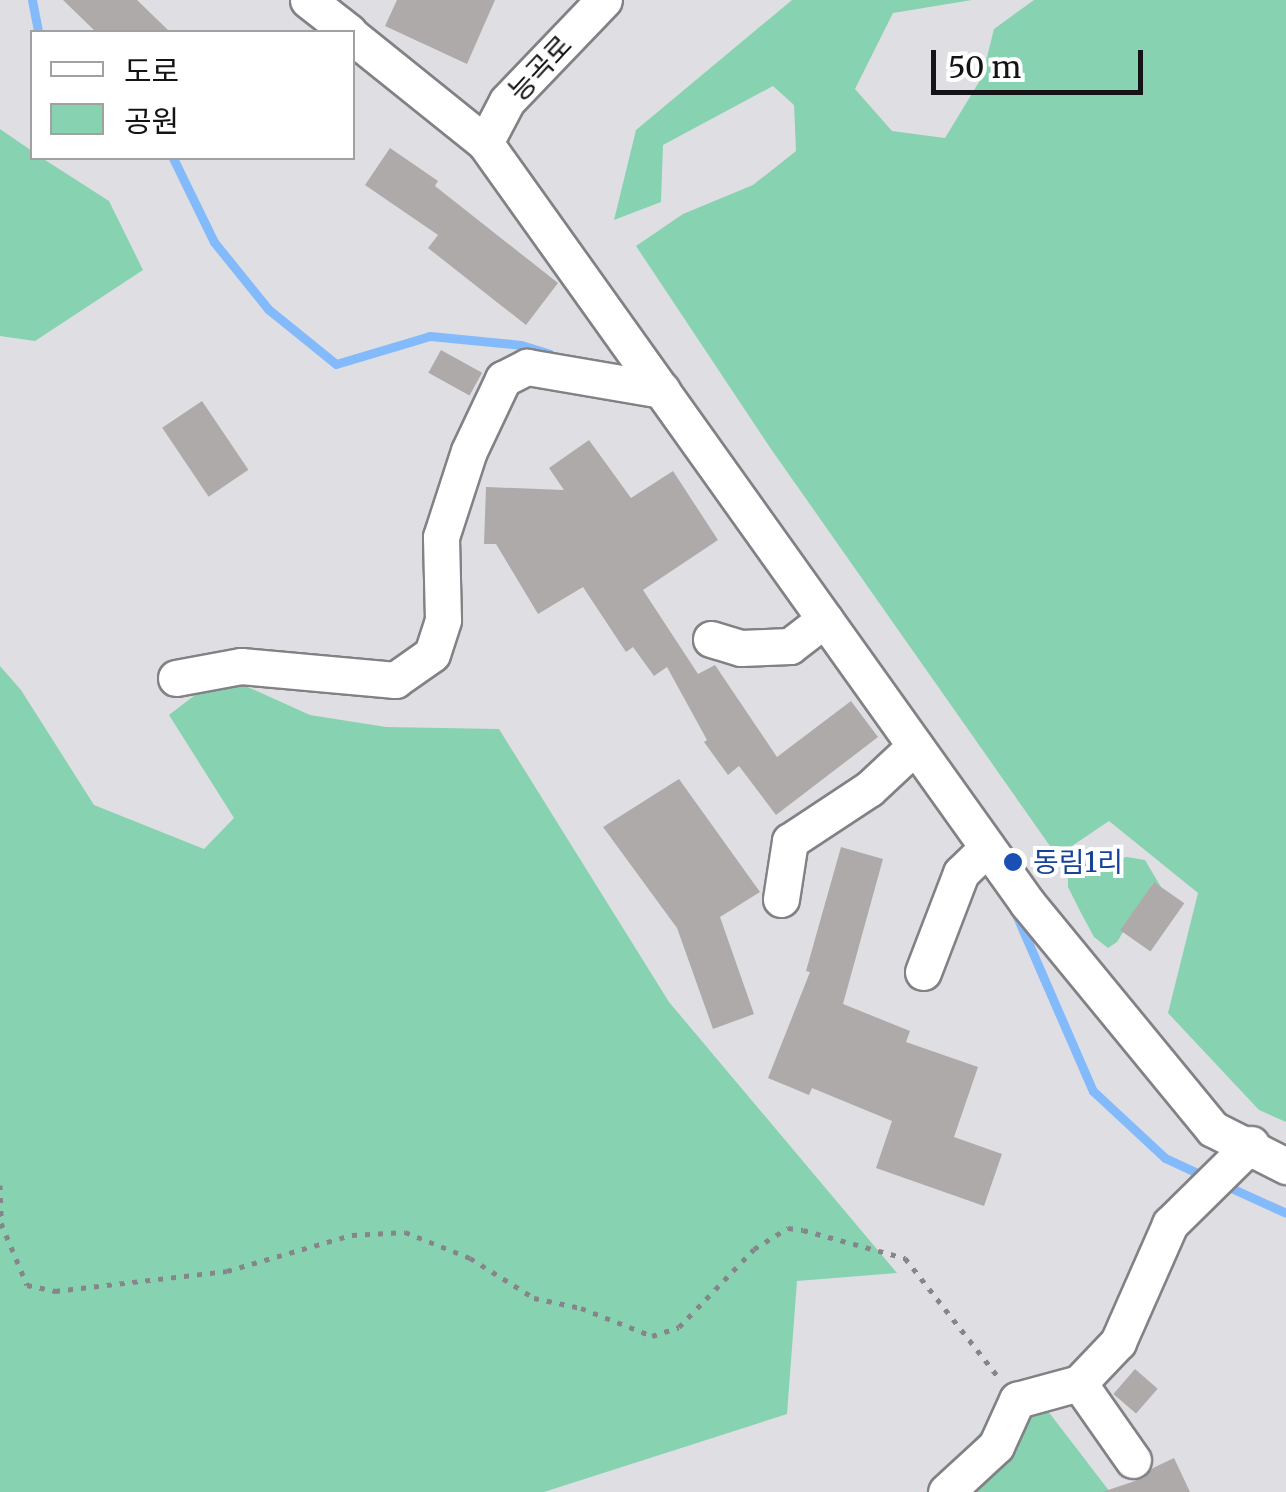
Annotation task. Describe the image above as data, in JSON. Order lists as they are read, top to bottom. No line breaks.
{"streets":{"street":["능곡로"]},"places":["동림1리"],"legend":["도로","공원"],"scale_bar":"50 m"}
